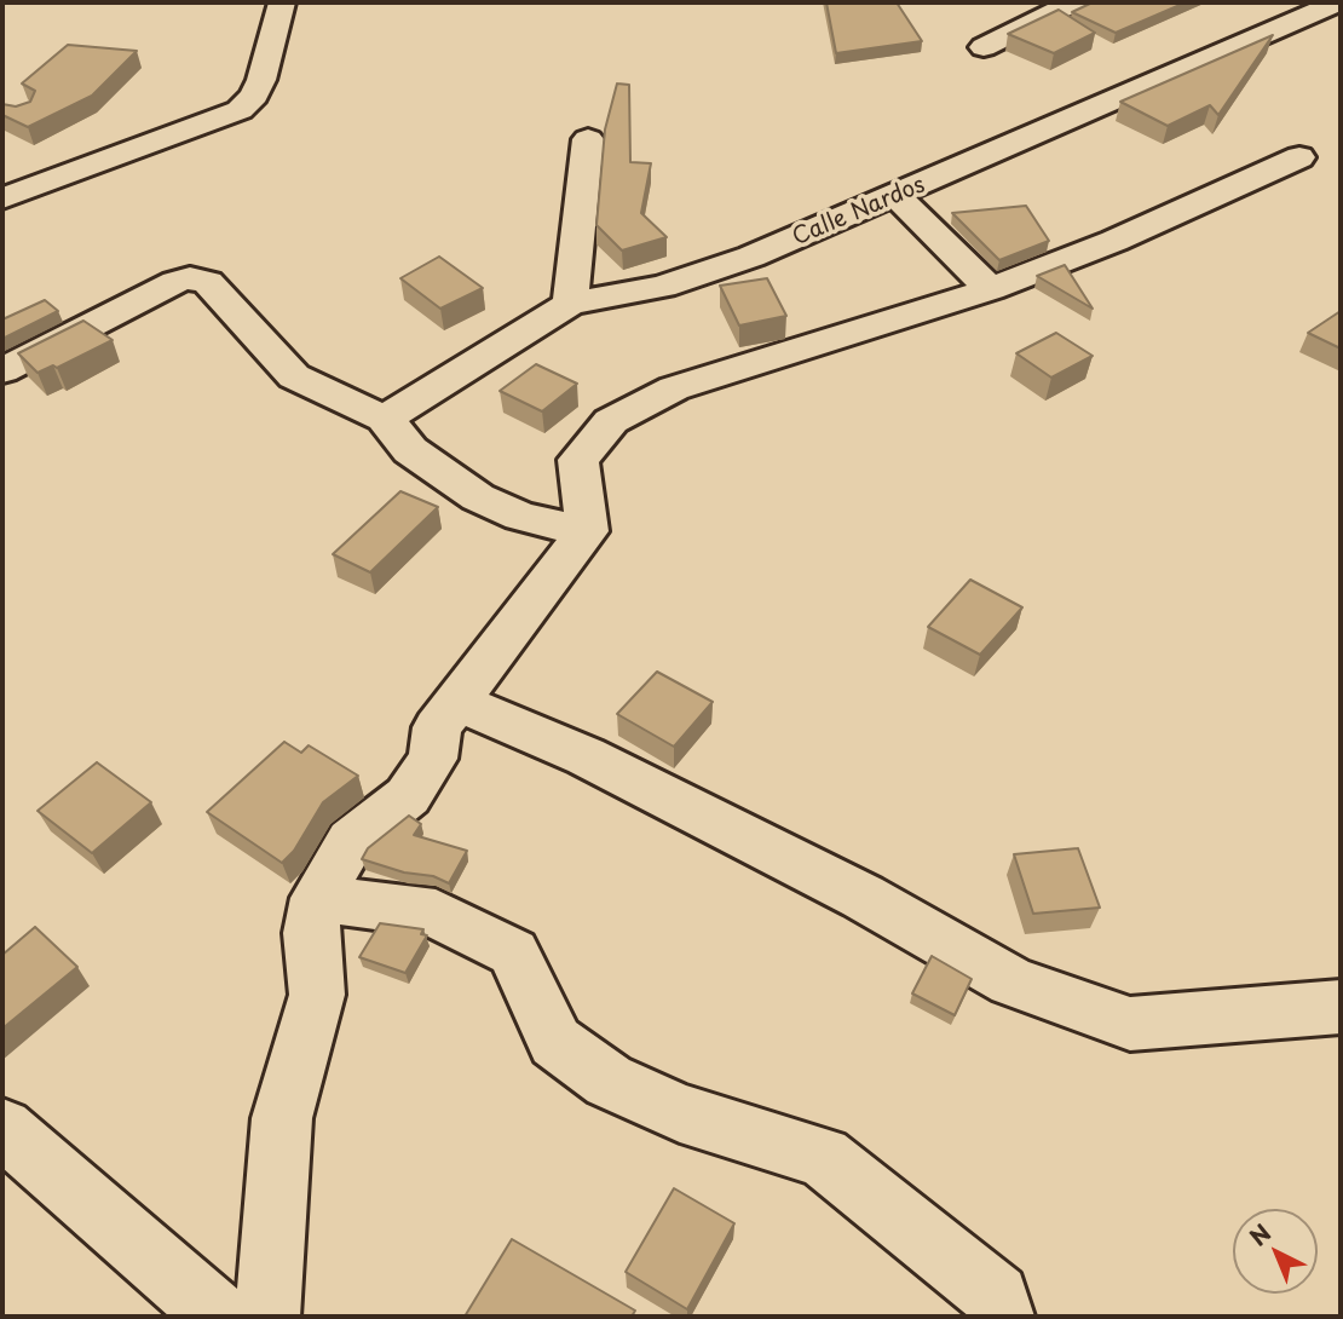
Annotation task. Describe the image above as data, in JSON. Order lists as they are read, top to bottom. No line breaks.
{"streets":{"street":["Calle Nardos"]},"north":"top left"}
